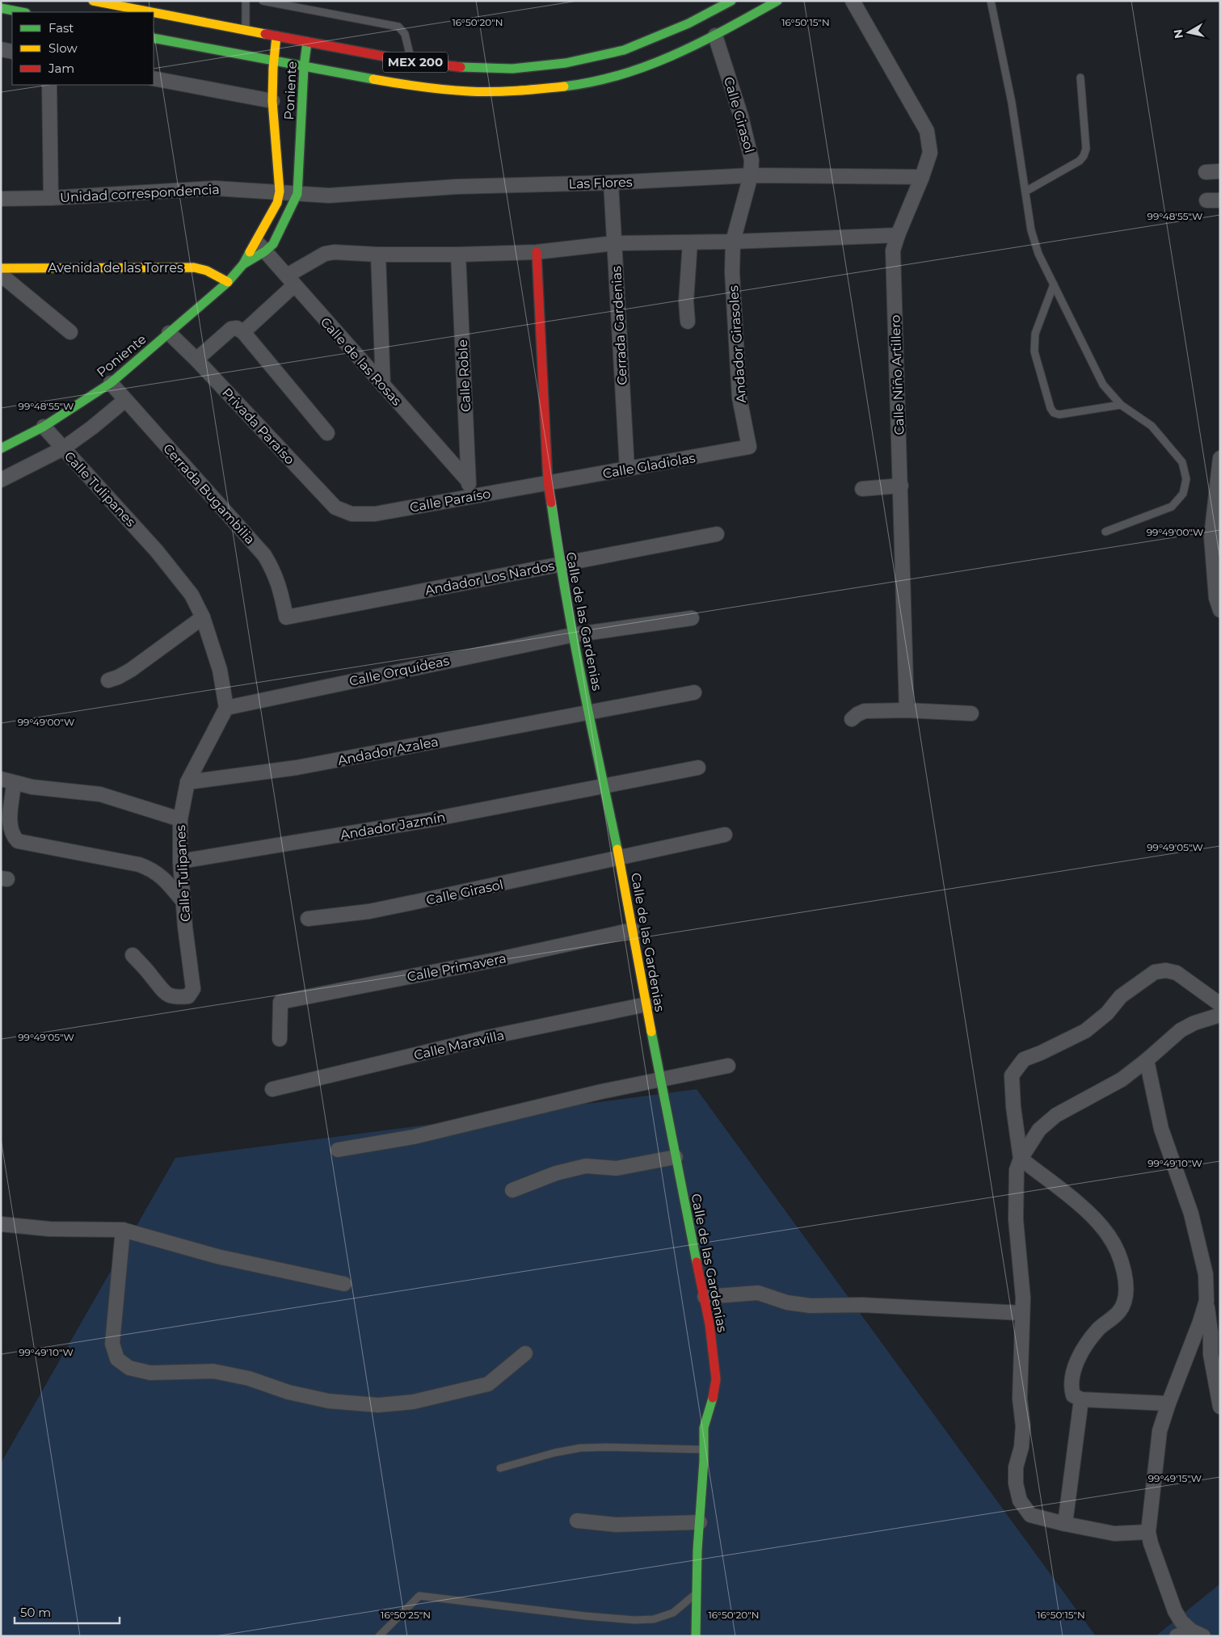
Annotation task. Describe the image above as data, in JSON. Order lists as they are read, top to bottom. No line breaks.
{"streets":{"street":["MEX 200","Poniente","Calle Girasol","Las Flores","Unidad correspondencia","Avenida de las Torres","Cerrada Gardenias","Andador Girasoles","Calle de las Rosas","Calle Niño Artillero","Calle Roble","Privada Paraíso","Calle Gladiolas","Calle Tulipanes","Cerrada Bugambilia","Calle Paraíso","Andador Los Nardos","Calle de las Gardenias","Calle Orquídeas","Andador Azalea","Andador Jazmín","Calle Primavera","Calle Maravilla"]},"crossings":[["MEX 200","Poniente"],["MEX 200","Calle Girasol"],["Poniente","Las Flores"],["Poniente","Unidad correspondencia"],["Poniente","Avenida de las Torres"],["Poniente","Calle de las Rosas"],["Poniente","Privada Paraíso"],["Poniente","Calle Tulipanes"],["Poniente","Cerrada Bugambilia"],["Calle Girasol","Las Flores"],["Calle Girasol","Andador Girasoles"],["Calle Girasol","Calle de las Gardenias"],["Las Flores","Unidad correspondencia"],["Las Flores","Cerrada Gardenias"],["Las Flores","Calle Niño Artillero"],["Cerrada Gardenias","Calle Gladiolas"],["Andador Girasoles","Calle Gladiolas"],["Calle de las Rosas","Calle Roble"],["Calle Roble","Calle Paraíso"],["Privada Paraíso","Calle Paraíso"],["Calle Gladiolas","Calle Paraíso"],["Calle Gladiolas","Calle de las Gardenias"],["Calle Tulipanes","Calle Orquídeas"],["Calle Tulipanes","Andador Azalea"],["Calle Tulipanes","Andador Jazmín"],["Cerrada Bugambilia","Andador Los Nardos"],["Calle Paraíso","Calle de las Gardenias"],["Andador Los Nardos","Calle de las Gardenias"],["Calle de las Gardenias","Calle Orquídeas"],["Calle de las Gardenias","Andador Azalea"],["Calle de las Gardenias","Andador Jazmín"],["Calle de las Gardenias","Calle Primavera"],["Calle de las Gardenias","Calle Maravilla"]],"legend":["Fast","Slow","Jam"],"scale_bar":"50 m","north":"left","coordinates":["16°50'20\"N","16°50'15\"N","99°48'55\"W","99°49'00\"W","99°49'05\"W","99°49'10\"W","99°49'15\"W","16°50'25\"N"]}
